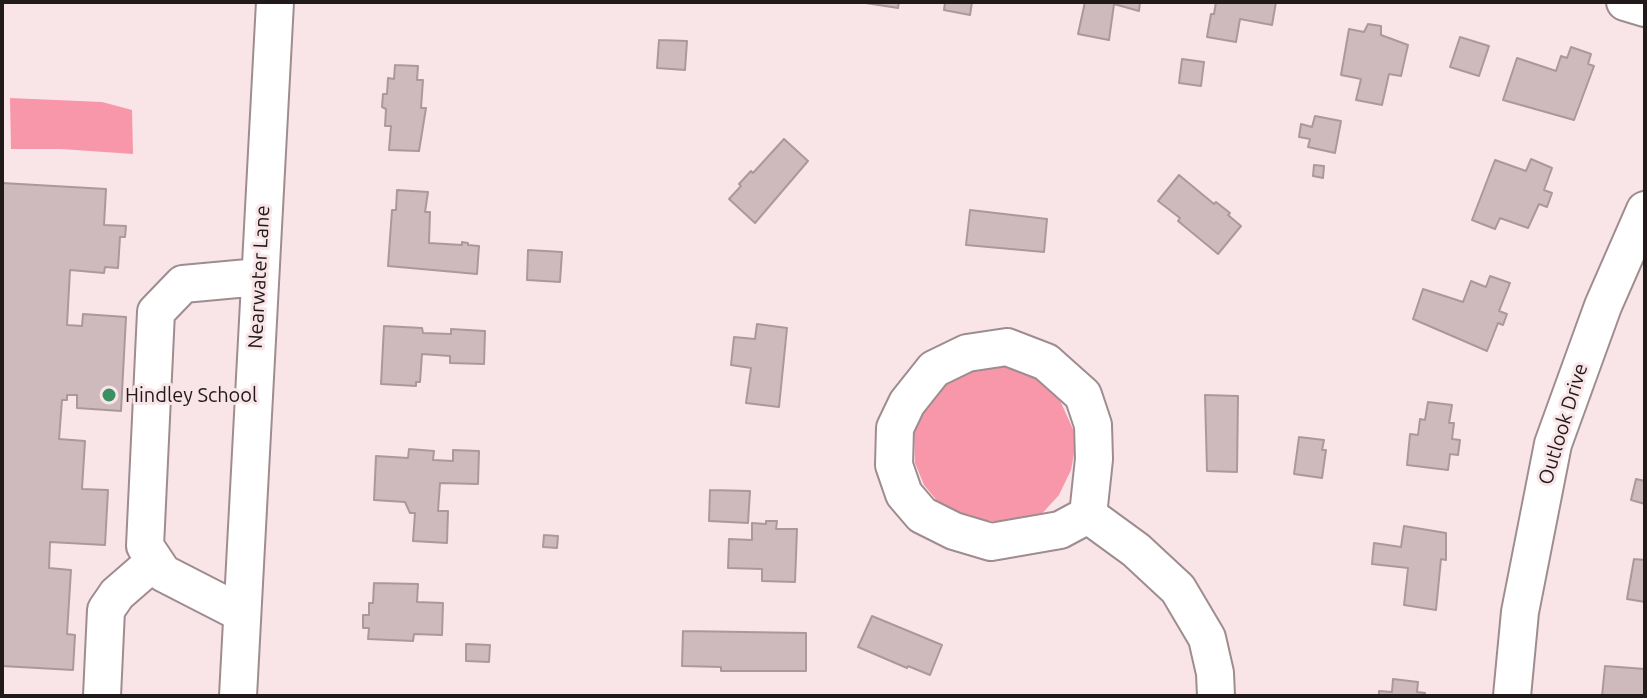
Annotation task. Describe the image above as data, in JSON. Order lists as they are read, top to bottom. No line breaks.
{"streets":{"street":["Nearwater Lane","Outlook Drive"]},"places":["Hindley School"]}
